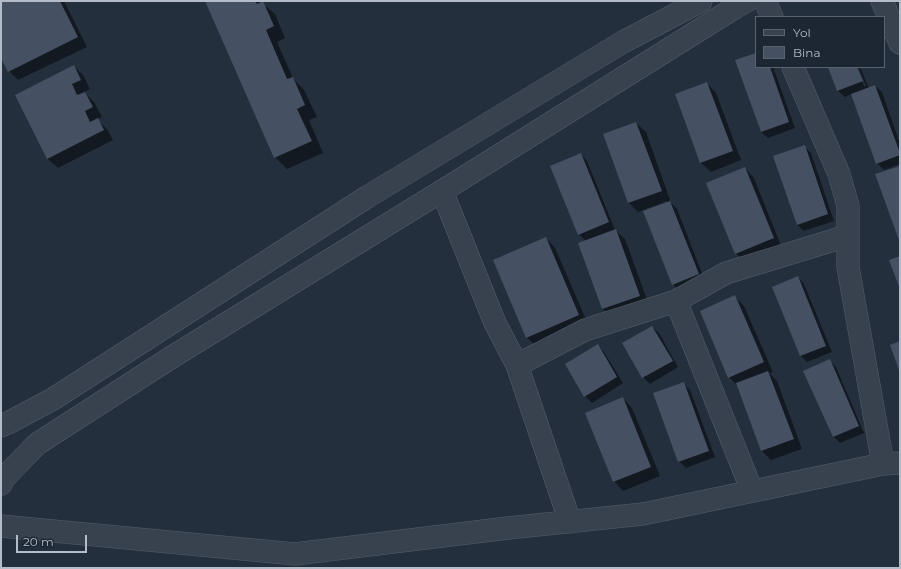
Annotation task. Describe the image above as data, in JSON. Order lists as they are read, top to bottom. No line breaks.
{"legend":["Yol","Bina"],"scale_bar":"20 m"}
